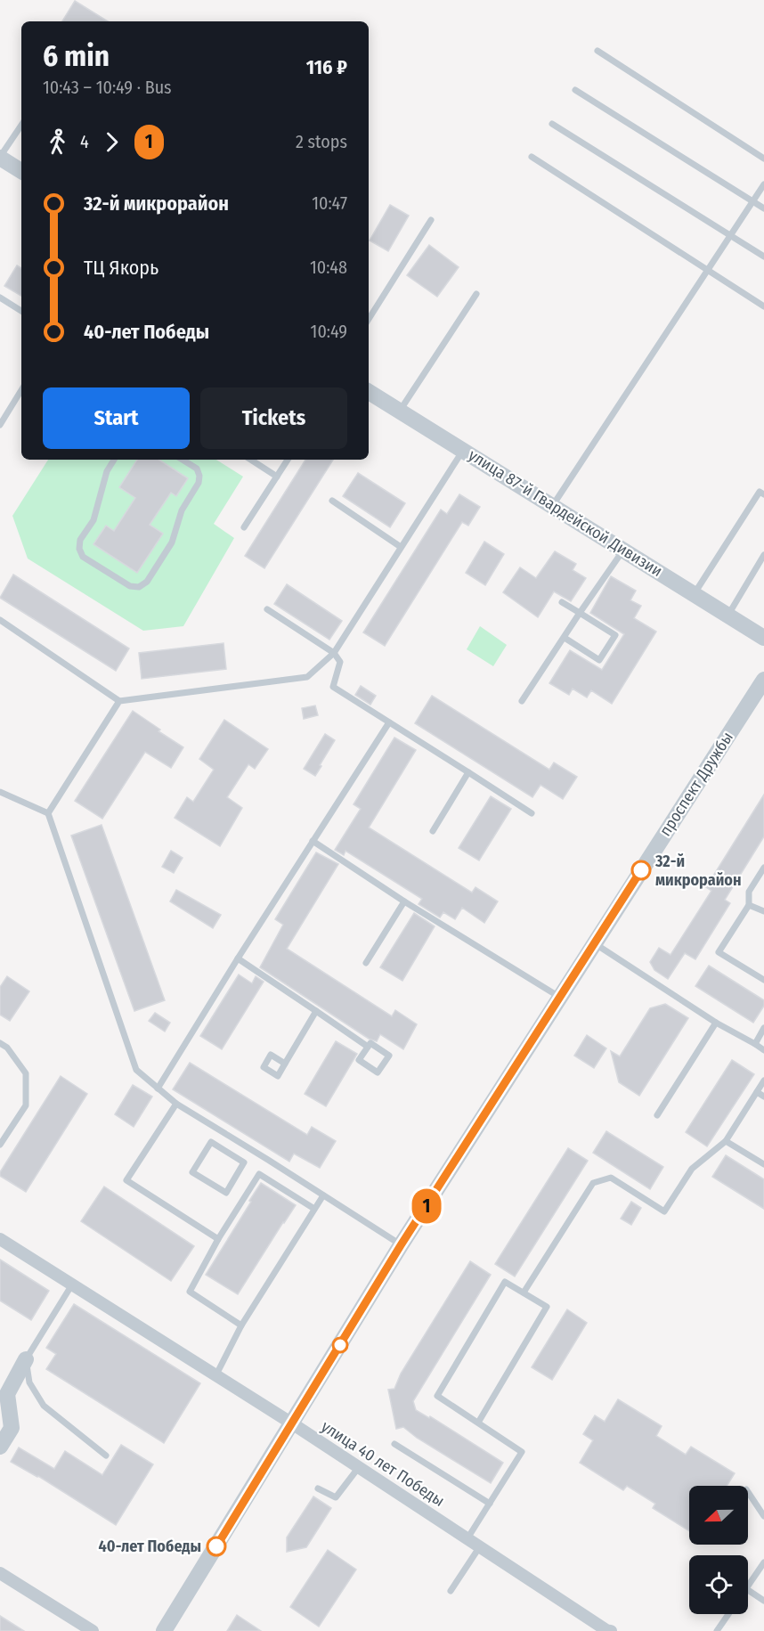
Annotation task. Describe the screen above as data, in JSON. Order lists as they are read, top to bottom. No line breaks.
{"streets":{"street":["улица 87-й Гвардейской Дивизии","проспект Дружбы","улица 40 лет Победы"]},"places":["32-й микрорайон","40-лет Победы"],"lines":["bus line 1"],"north":"left","page":{"on_map":"1","heading":["6 min","10:43 – 10:49 · Bus","116 ₽"],"legs":["4","1","2 stops"],"list":[{"name":"32-й микрорайон","value":"10:47"},{"name":"ТЦ Якорь","value":"10:48"},{"name":"40-лет Победы","value":"10:49"}],"buttons":["Start","Tickets"]}}
